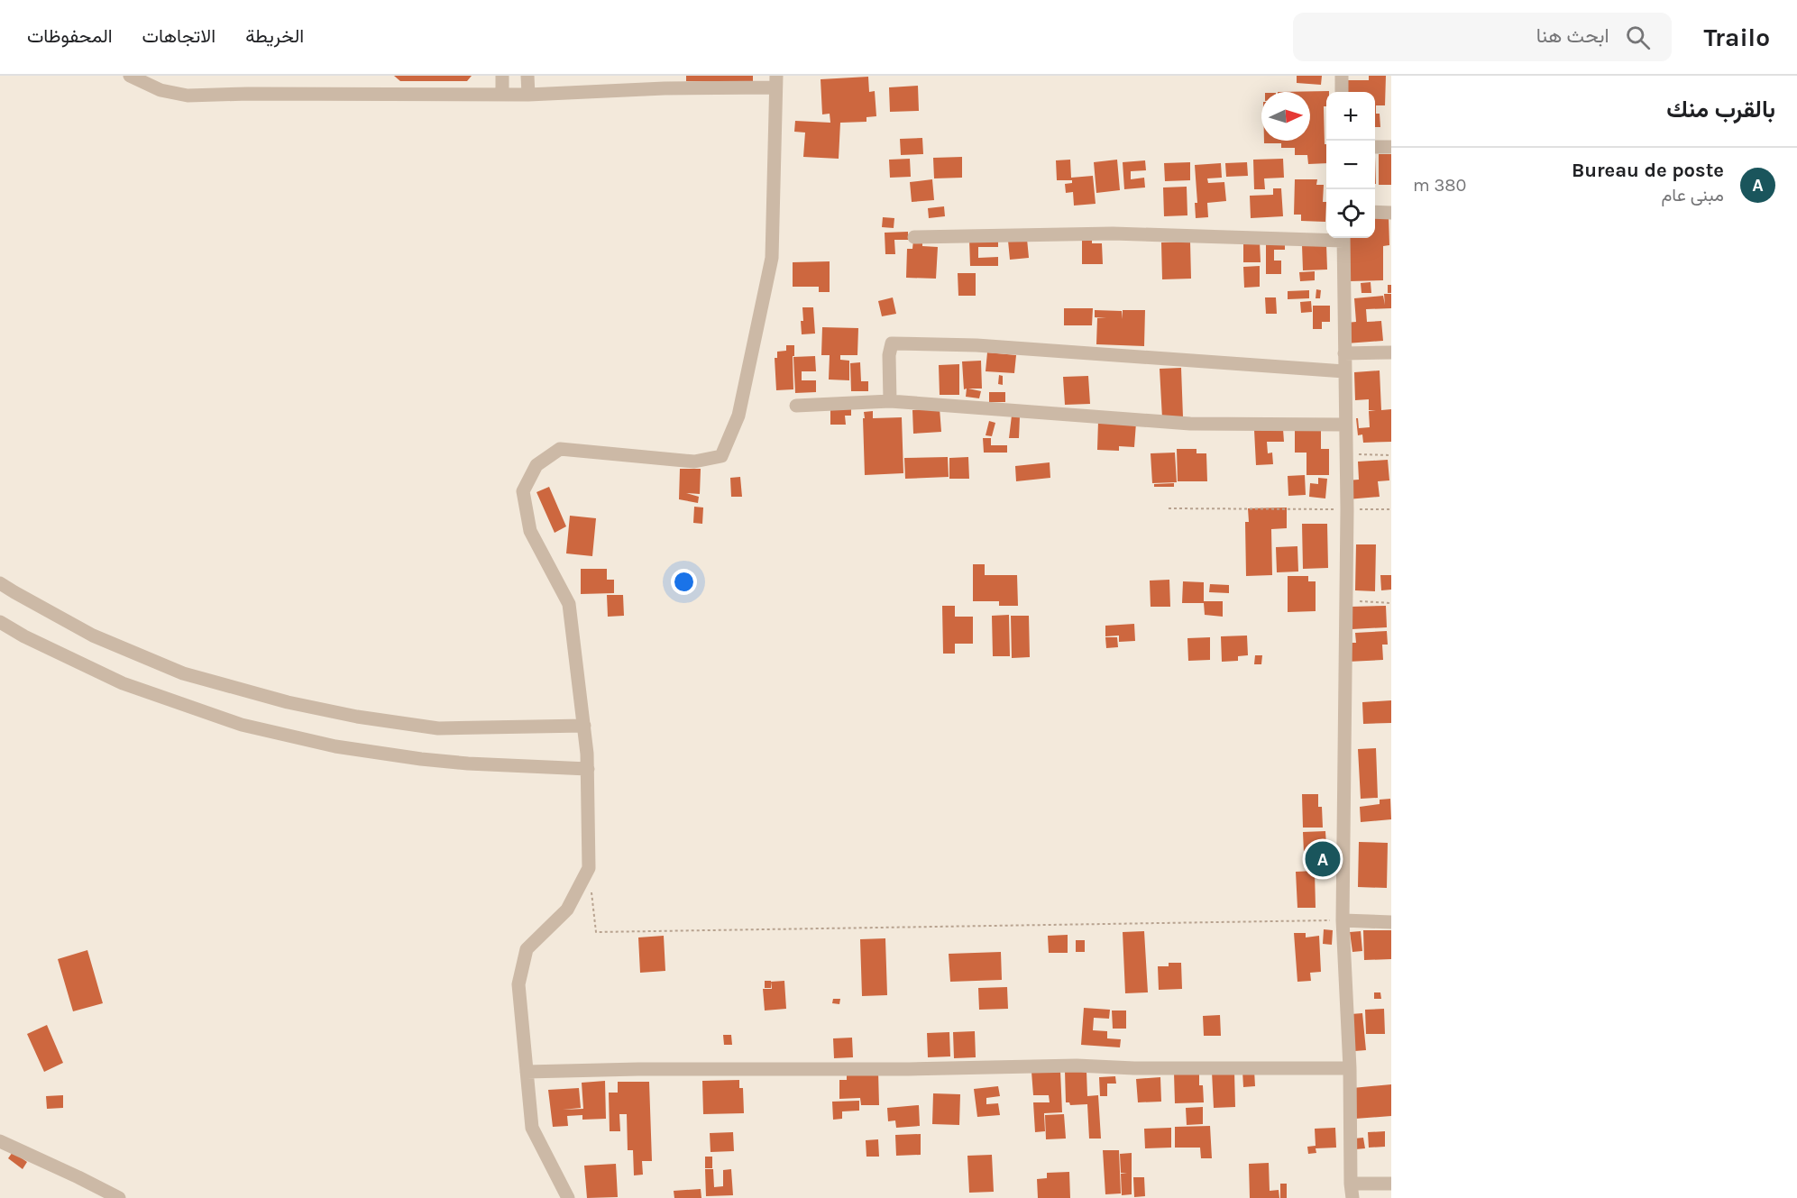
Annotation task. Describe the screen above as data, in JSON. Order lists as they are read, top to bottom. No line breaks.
{"north":"right","page":{"header":"Trailo","search":"ابحث هنا","nav":["الخريطة","الاتجاهات","المحفوظات"],"heading":"بالقرب منك","map_buttons":["+","−"],"list":[{"mark":"A","name":"Bureau de poste","note":"مبنى عام","value":"380 m"}],"pins":"A"}}
